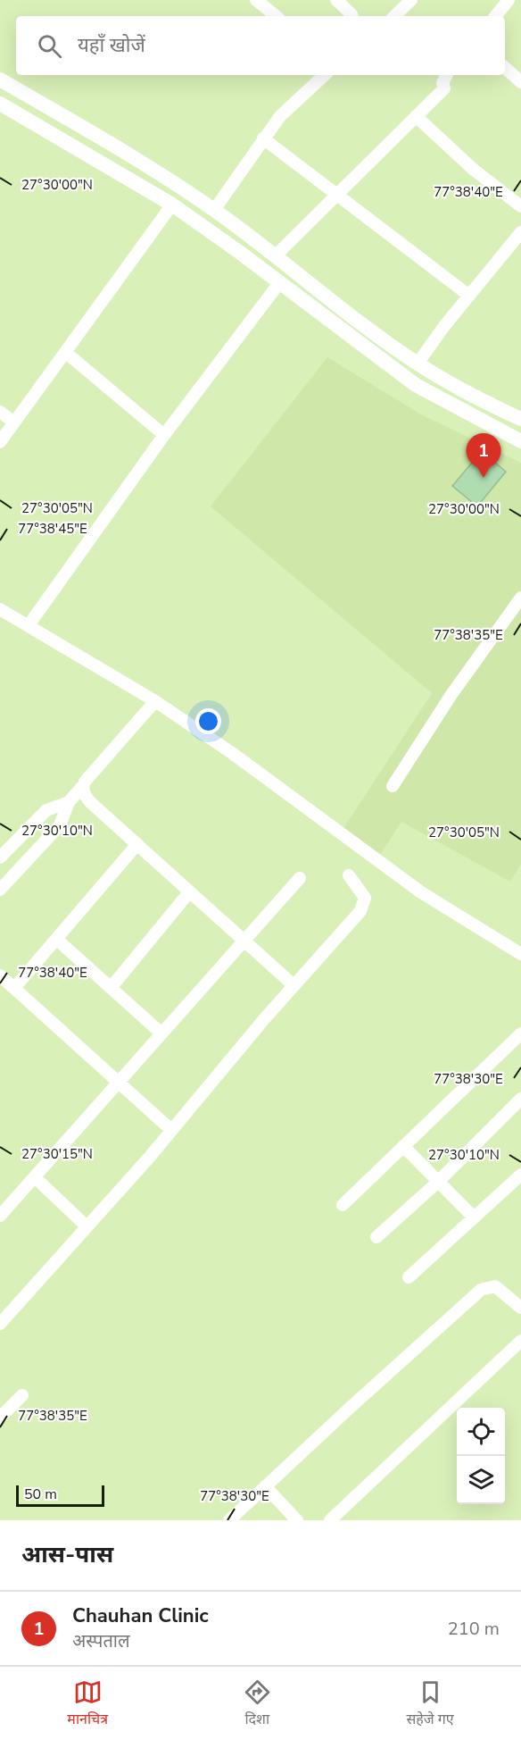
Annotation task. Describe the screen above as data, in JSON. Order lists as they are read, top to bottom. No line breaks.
{"scale_bar":"50 m","page":{"search":"यहाँ खोजें","pins":"1","scale":"50 m","heading":"आस-पास","list":[{"mark":"1","name":"Chauhan Clinic","note":"अस्पताल","value":"210 m"}],"nav":["मानचित्र","दिशा","सहेजे गए"]},"coordinates":["27°30'00\"N","77°38'40\"E","27°30'05\"N","77°38'45\"E","77°38'35\"E","27°30'10\"N","77°38'30\"E","27°30'15\"N"]}
